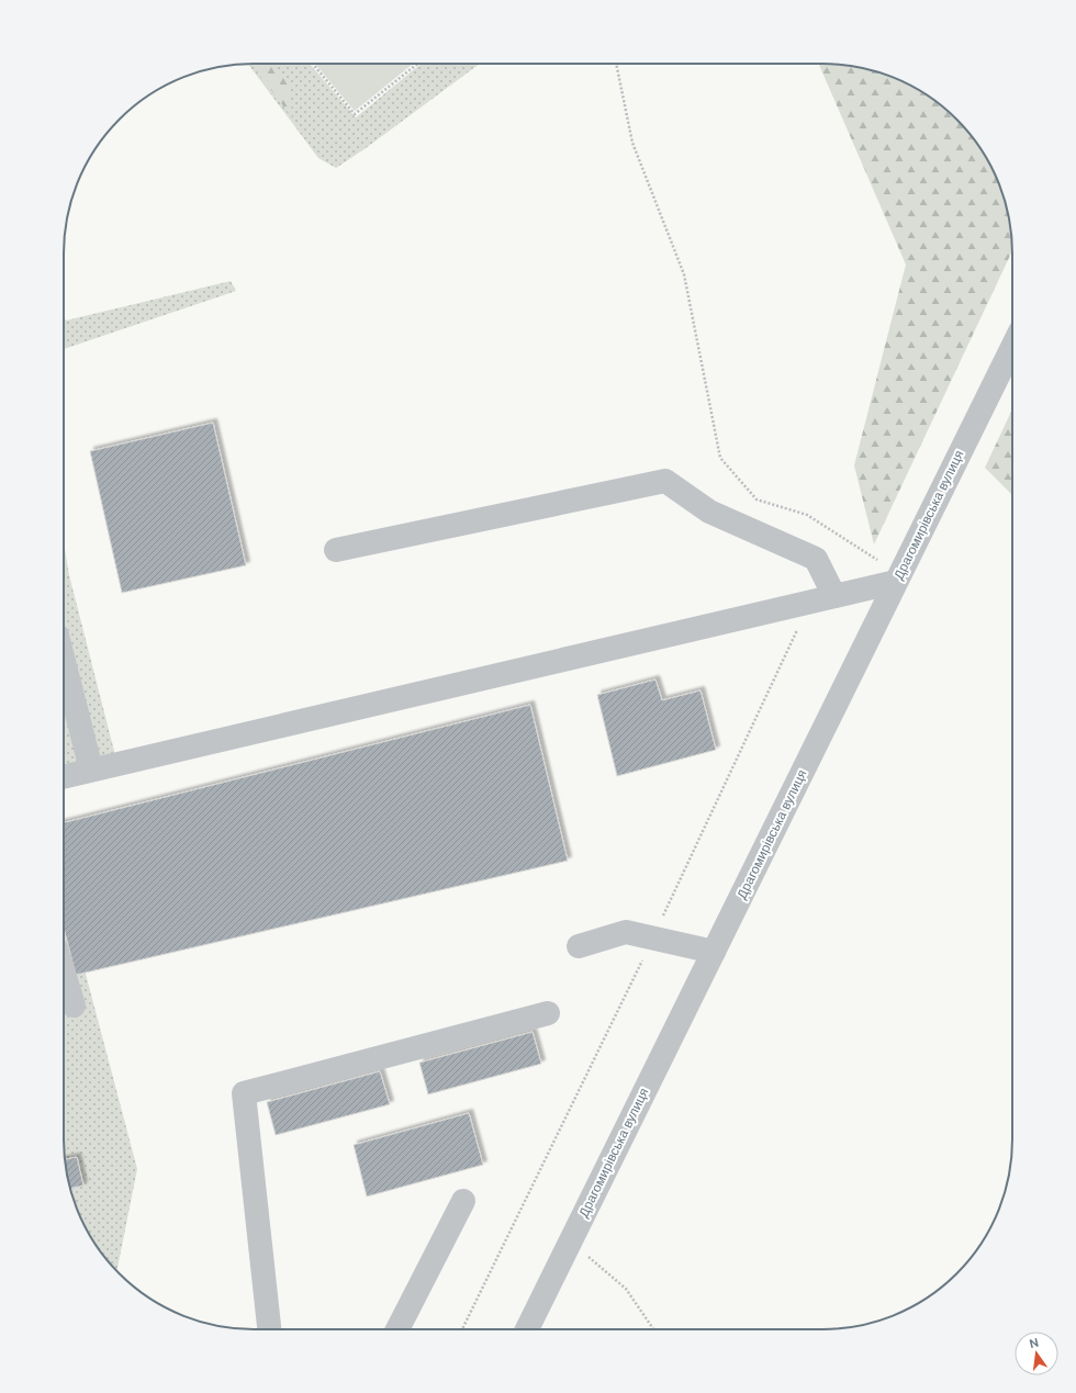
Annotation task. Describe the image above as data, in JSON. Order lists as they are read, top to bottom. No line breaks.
{"streets":{"street":["Драгомирівська вулиця"]},"north":"top"}
